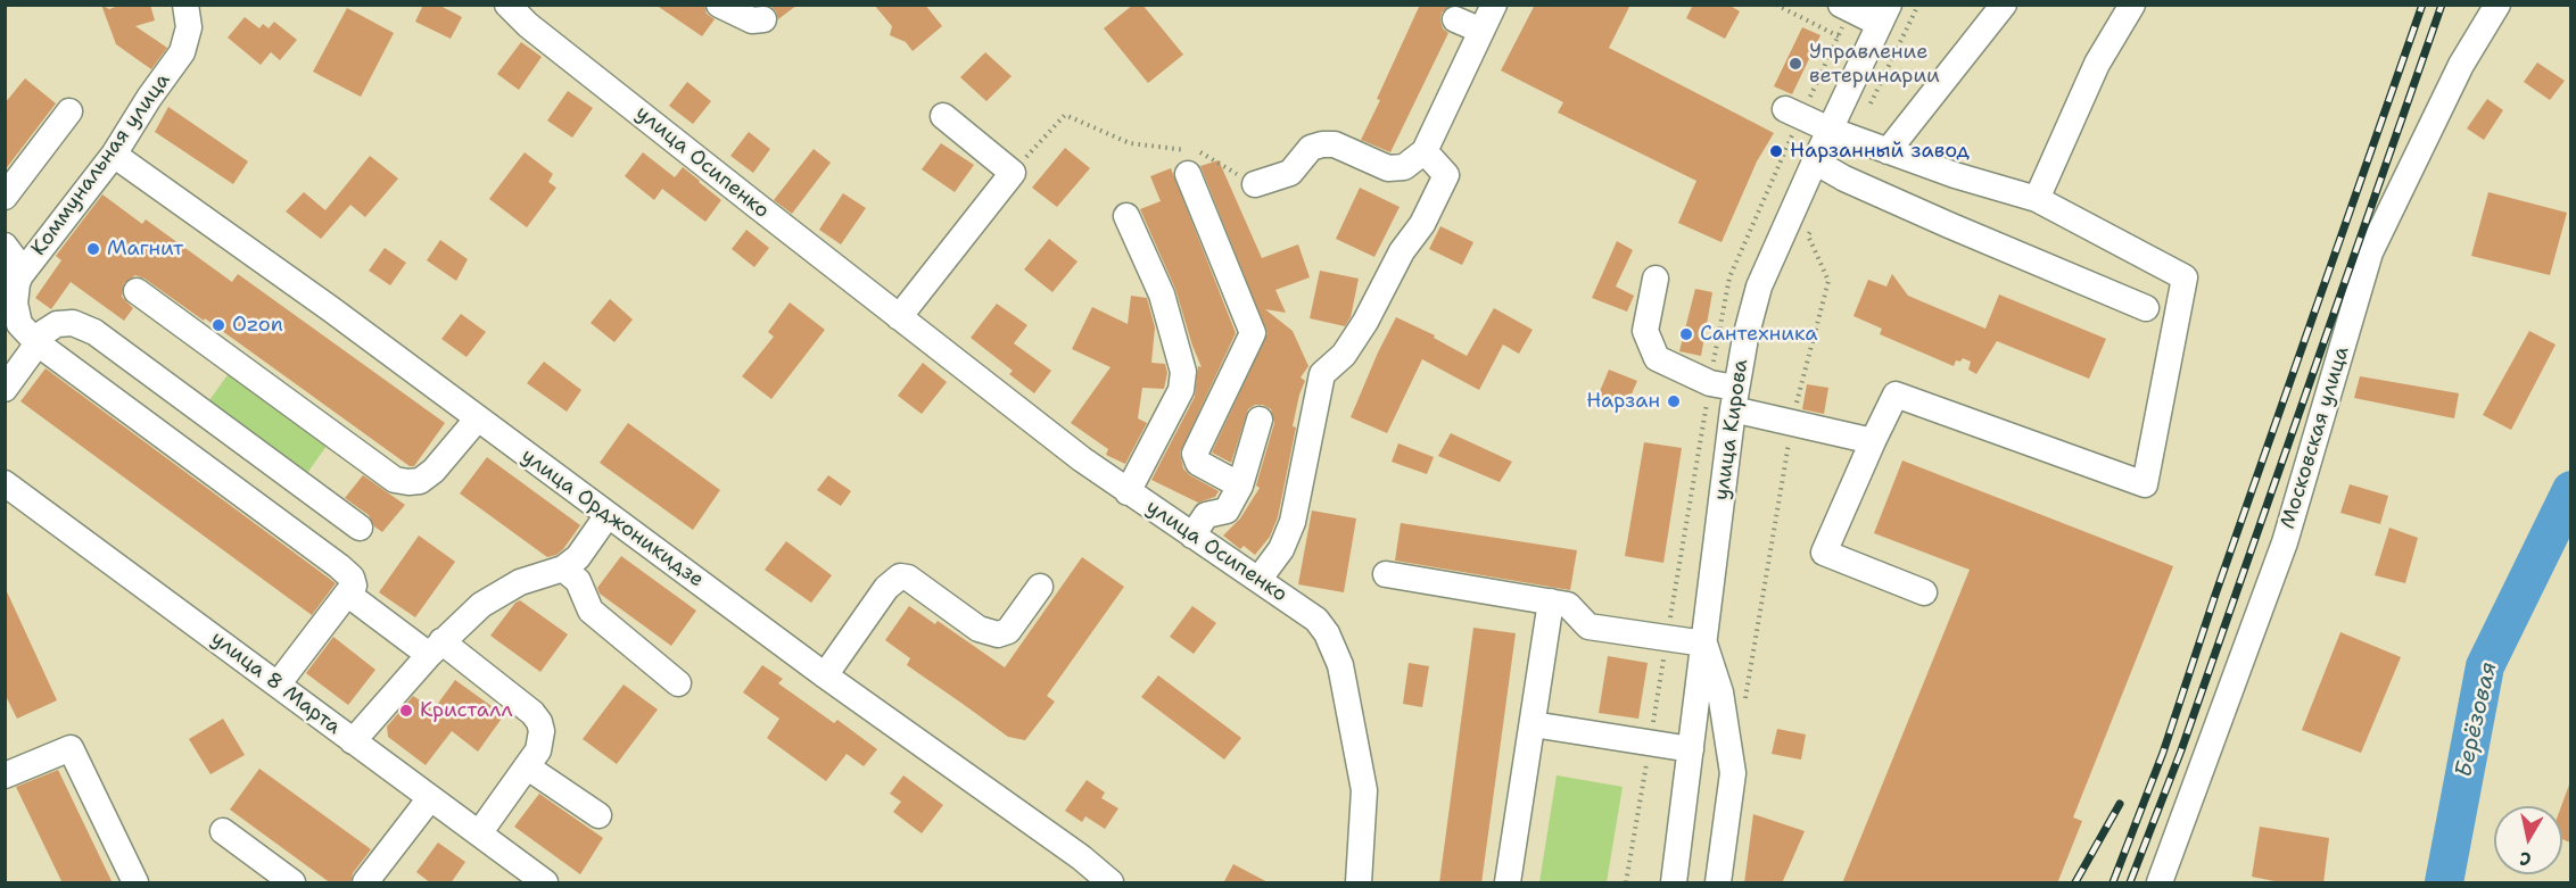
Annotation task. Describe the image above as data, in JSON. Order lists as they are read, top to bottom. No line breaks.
{"streets":{"street":["улица Осипенко","Коммунальная улица","улица Кирова","Московская улица","улица Орджоникидзе","улица 8 Марта"]},"crossings":[["Коммунальная улица","улица Орджоникидзе"]],"water":["Берёзовая"],"places":["Управление ветеринарии","Нарзанный завод","Магнит","Ozon","Сантехника","Нарзан","Кристалл"],"north":"bottom"}
